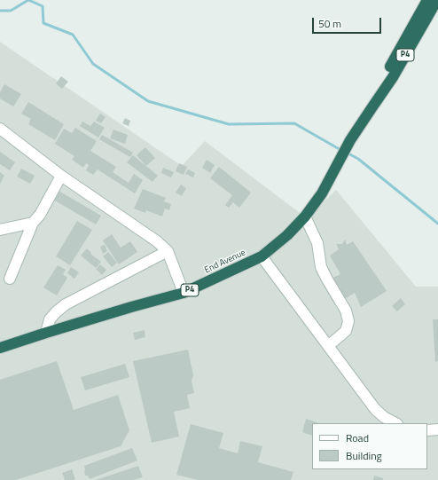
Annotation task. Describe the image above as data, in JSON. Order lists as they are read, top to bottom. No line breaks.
{"streets":{"highway":["P4","End Avenue"]},"legend":["Road","Building"],"scale_bar":"50 m"}
